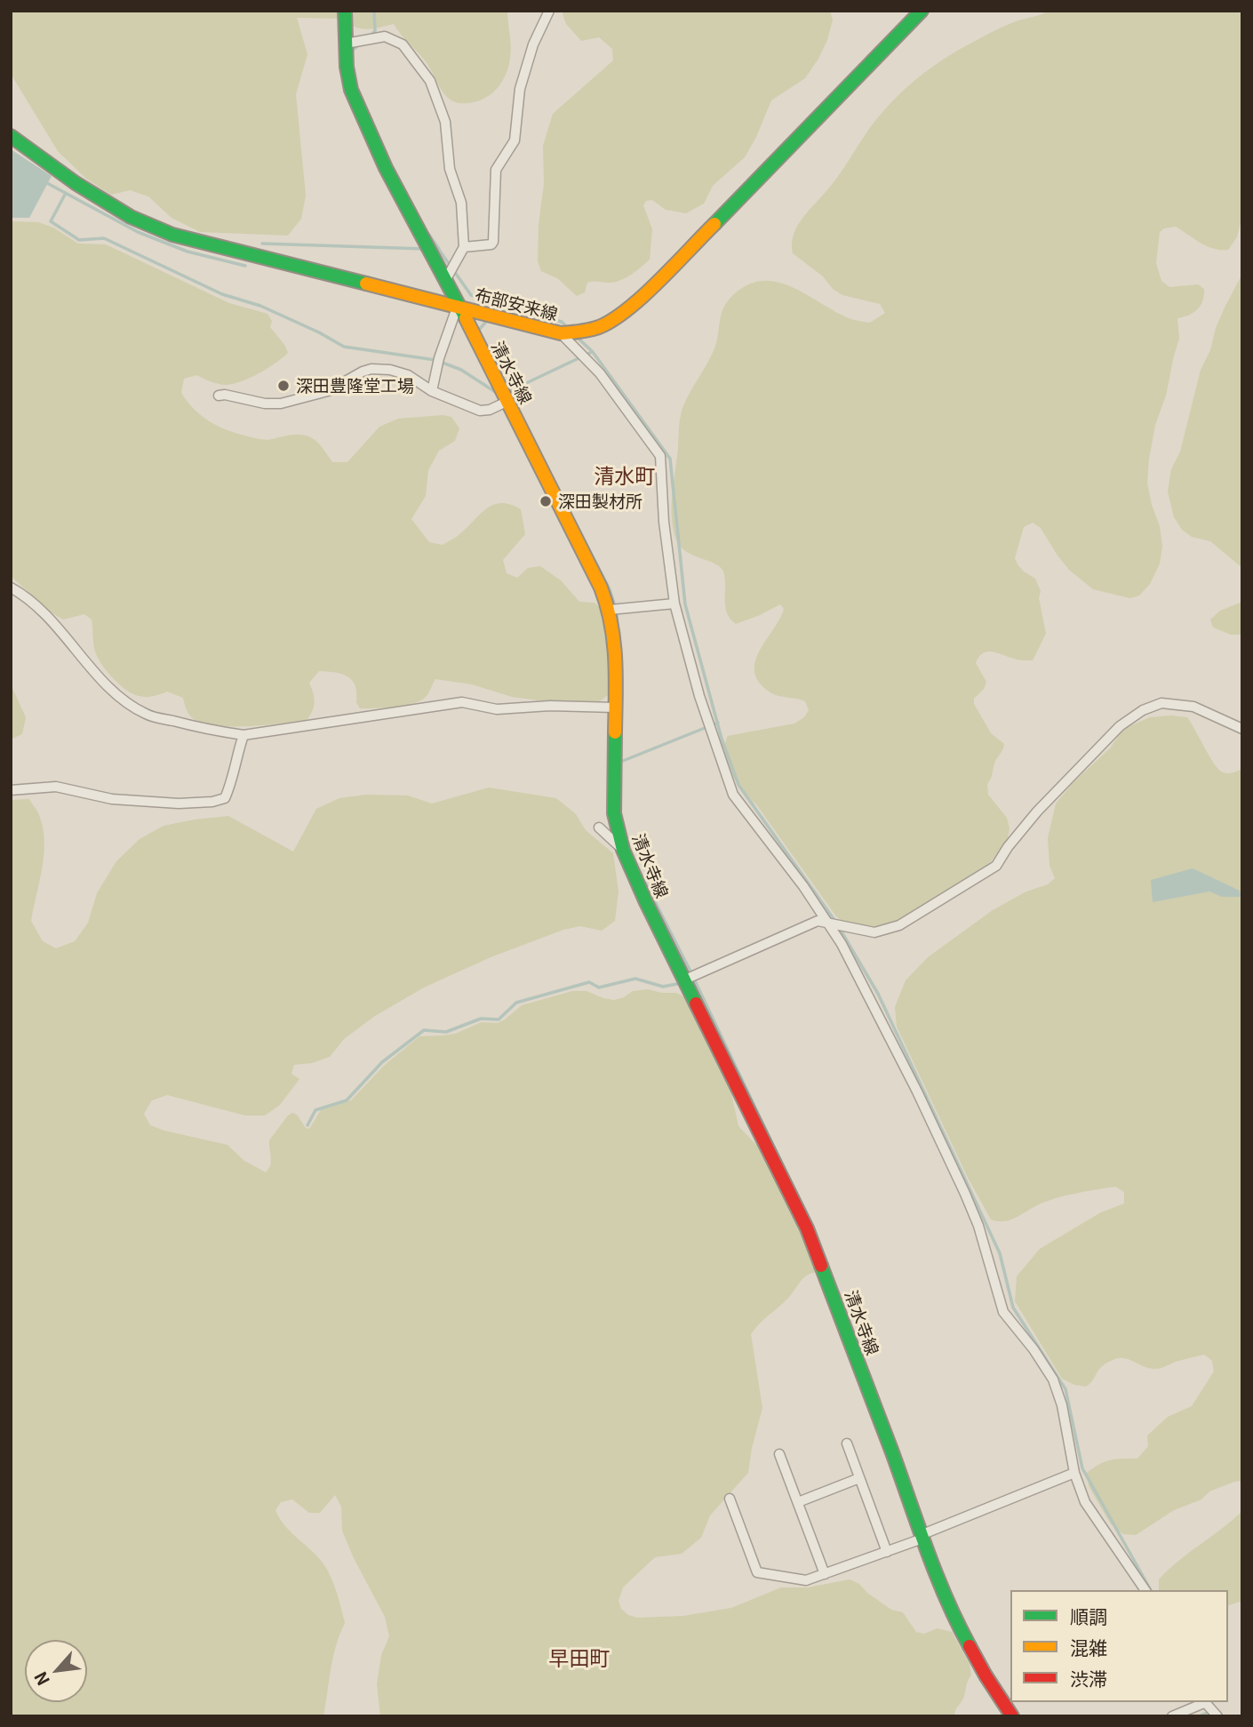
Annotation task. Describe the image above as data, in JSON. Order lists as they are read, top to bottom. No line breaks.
{"streets":{"main road":["布部安来線","清水寺線"]},"crossings":[["布部安来線","清水寺線"]],"districts":["清水町","早田町"],"places":["深田豊隆堂工場","深田製材所"],"legend":["順調","混雑","渋滞"],"north":"bottom left"}
